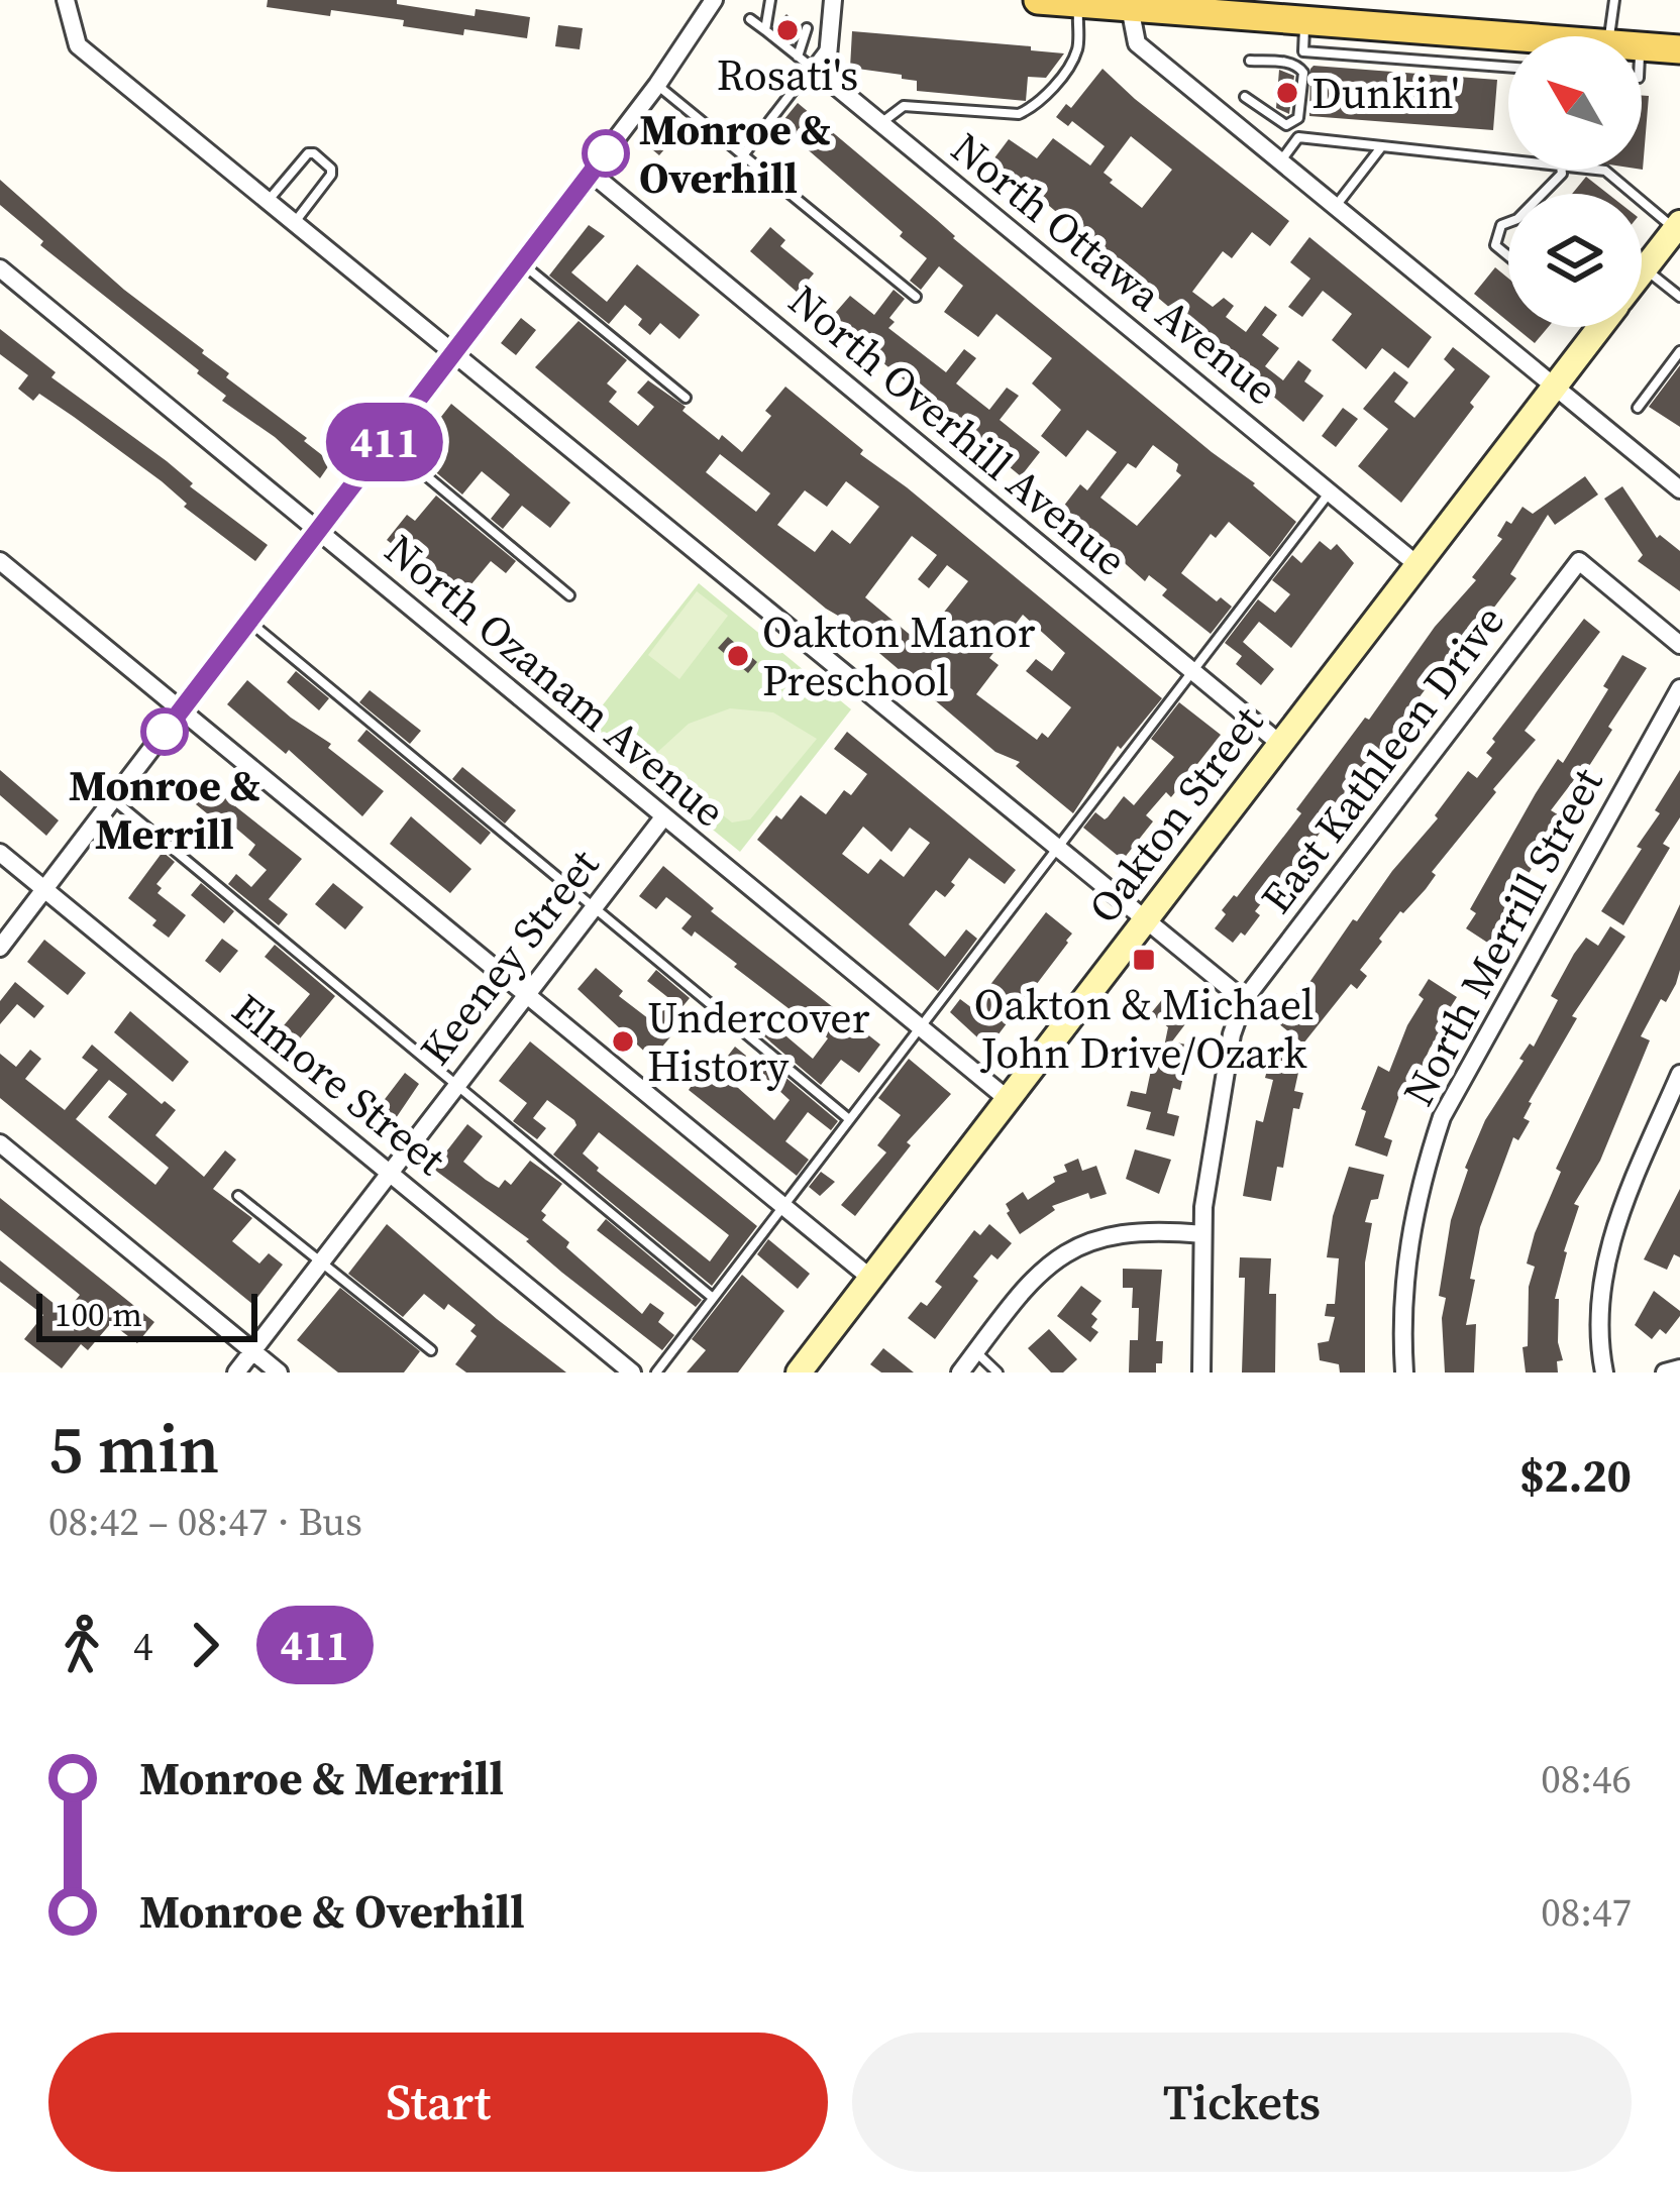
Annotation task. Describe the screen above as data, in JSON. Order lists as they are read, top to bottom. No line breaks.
{"streets":{"main road":["Oakton Street"],"street":["North Ottawa Avenue","North Overhill Avenue","North Ozanam Avenue","East Kathleen Drive","North Merrill Street","Keeney Street","Elmore Street"]},"crossings":[["North Ottawa Avenue","Oakton Street"],["North Overhill Avenue","Oakton Street"],["North Ozanam Avenue","Oakton Street"],["North Ozanam Avenue","Keeney Street"],["Keeney Street","Elmore Street"]],"places":{"other":["Rosati's","Dunkin'","Monroe & Overhill","Oakton Manor Preschool","Monroe & Merrill","Undercover History"],"transit":["Oakton & Michael John Drive/Ozark"]},"lines":["bus line 411"],"scale_bar":"100 m","north":"top left","page":{"on_map":"411","scale":"100 m","heading":["5 min","08:42 – 08:47 · Bus","$2.20"],"legs":["4","411"],"list":[{"name":"Monroe & Merrill","value":"08:46"},{"name":"Monroe & Overhill","value":"08:47"}],"buttons":["Start","Tickets"]}}
